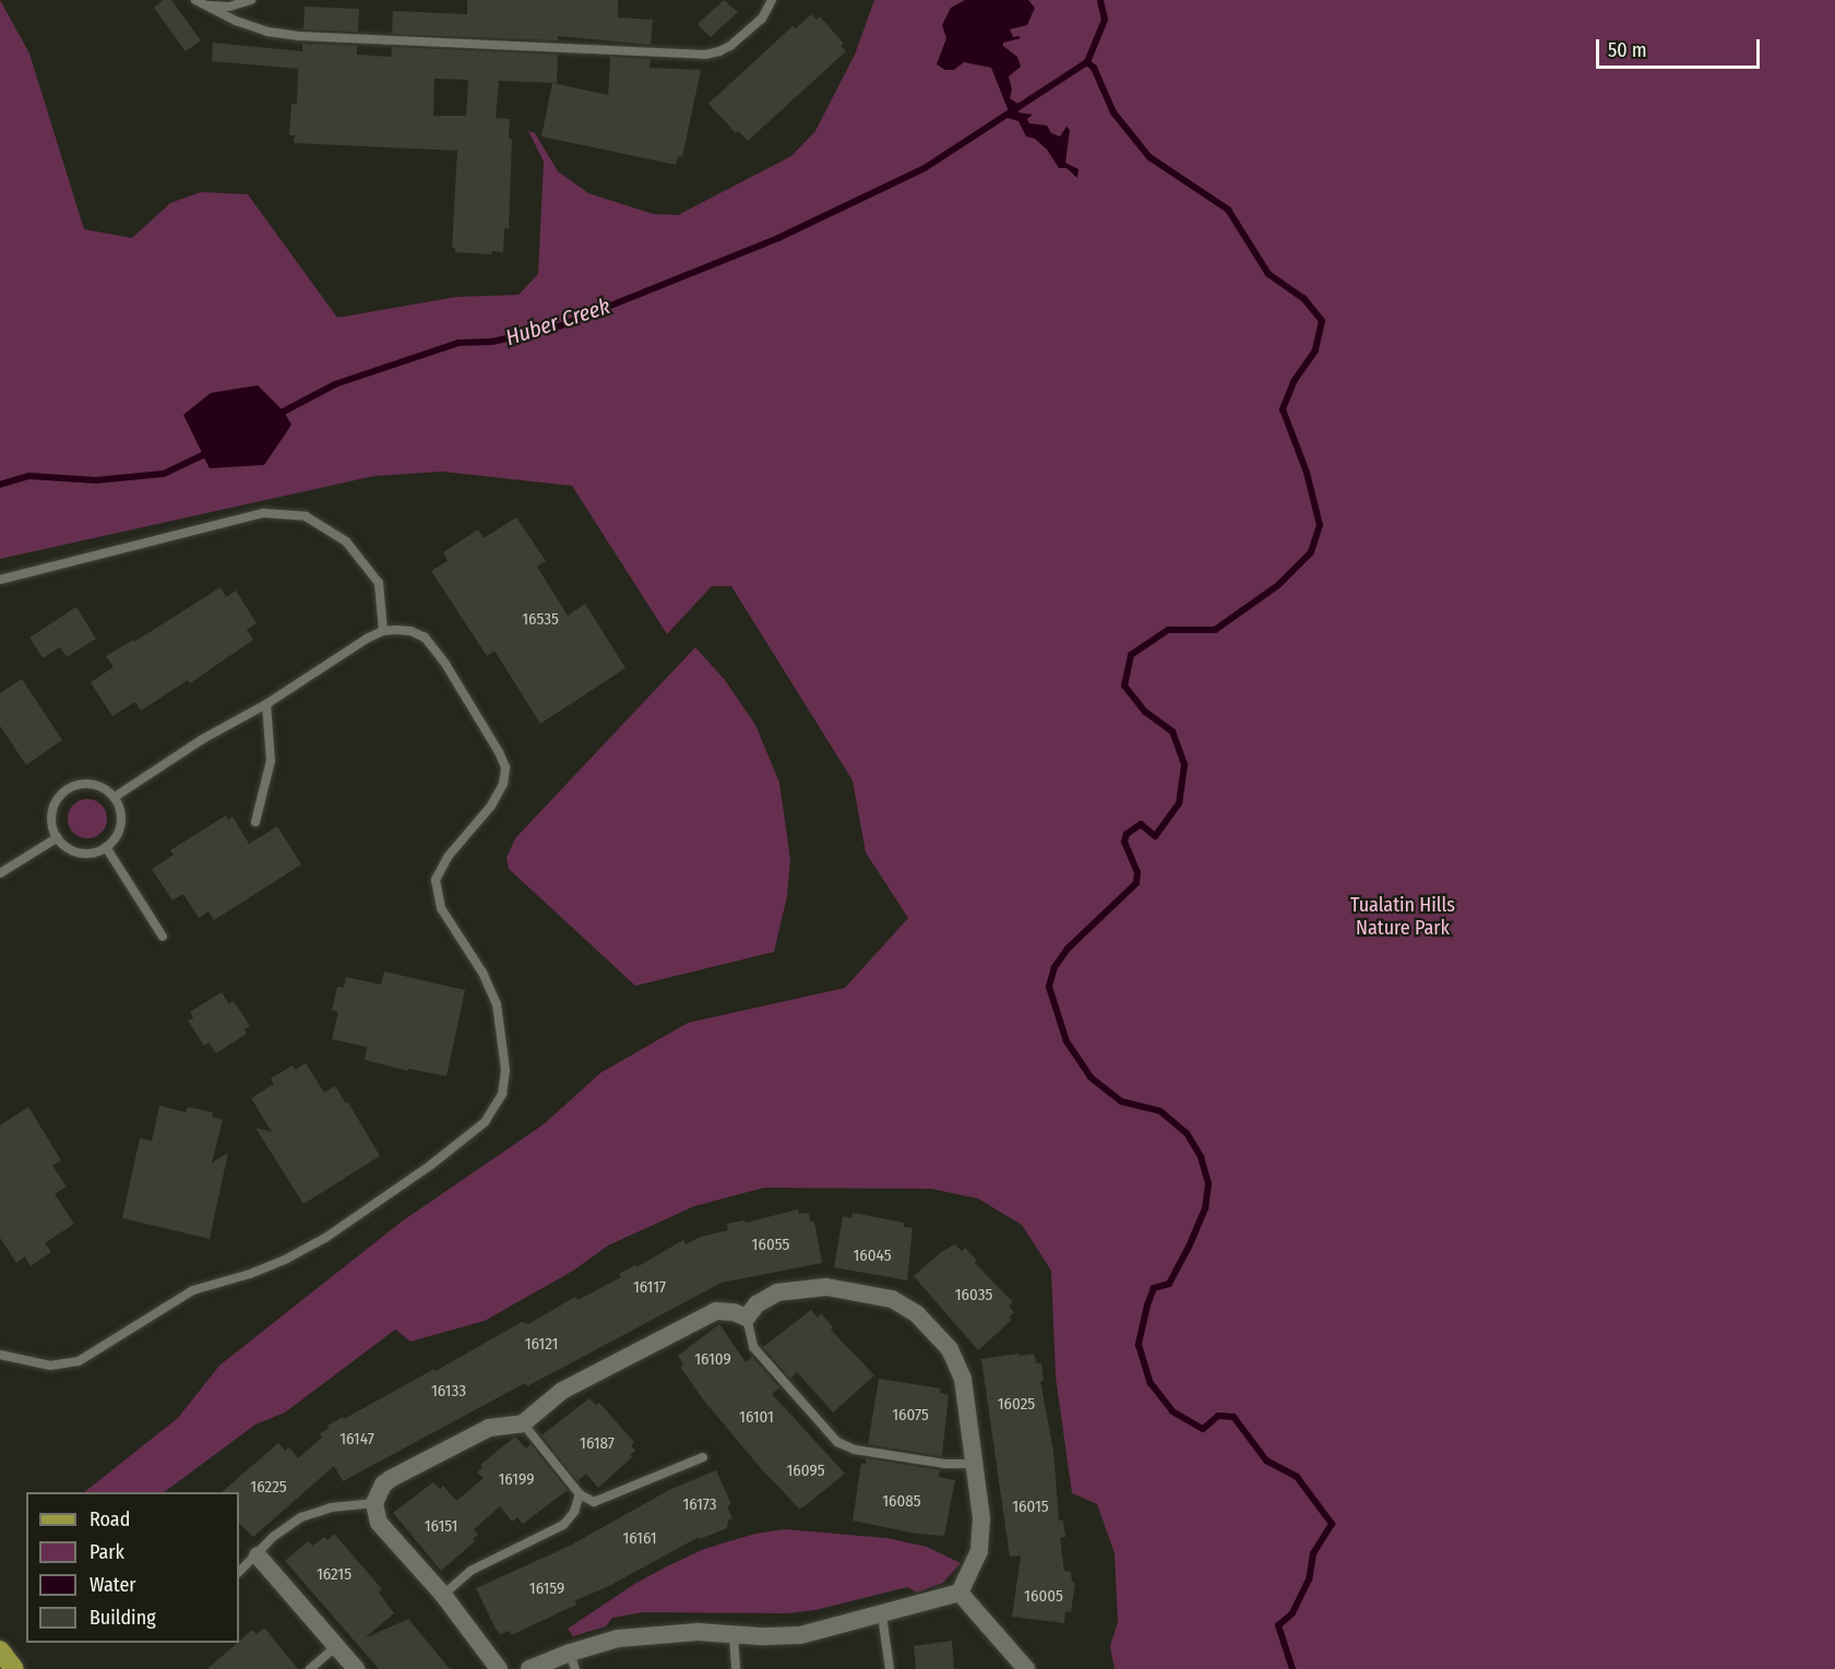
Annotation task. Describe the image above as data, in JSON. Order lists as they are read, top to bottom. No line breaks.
{"water":["Huber Creek"],"parks":["Tualatin Hills Nature Park"],"house_numbers":["16535","16055","16045","16117","16035","16121","16109","16133","16025","16075","16101","16147","16187","16095","16199","16225","16085","16173","16015","16151","16161","16215","16159","16005"],"legend":["Road","Park","Water","Building"],"scale_bar":"50 m"}
